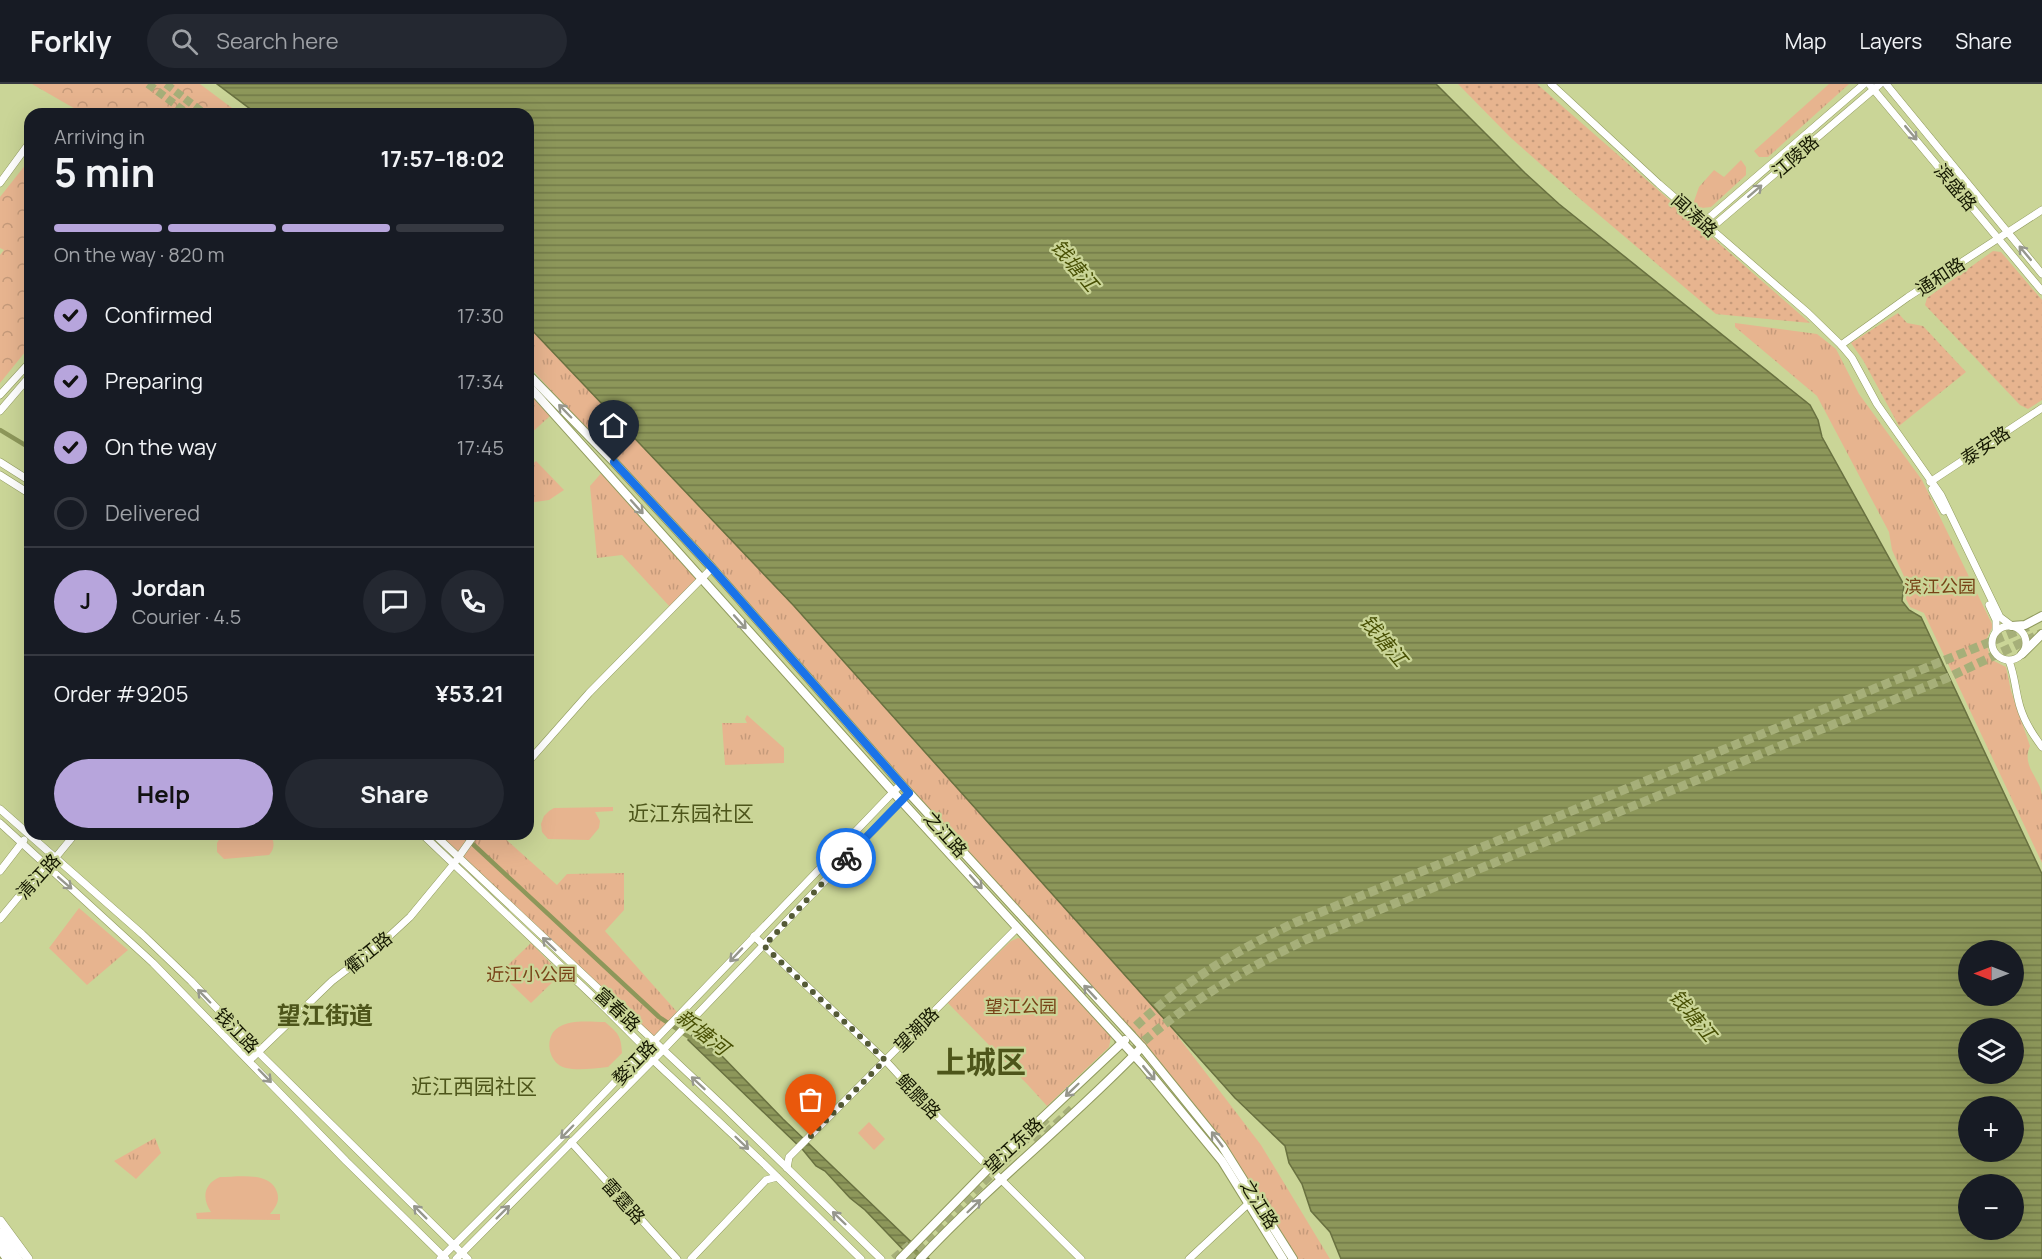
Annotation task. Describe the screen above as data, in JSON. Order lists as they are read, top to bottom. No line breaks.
{"streets":{"main road":["江陵路","滨盛路","闻涛路","通和路","泰安路","之江路","清江路","衢江路","富春路","望潮路","钱江路","婺江路","鲲鹏路","望江东路","雷霆路"]},"crossings":[["江陵路","滨盛路"],["江陵路","闻涛路"],["滨盛路","通和路"],["闻涛路","通和路"],["闻涛路","泰安路"],["之江路","望潮路"],["之江路","婺江路"],["之江路","望江东路"],["清江路","钱江路"],["衢江路","富春路"],["衢江路","钱江路"],["富春路","婺江路"],["望潮路","鲲鹏路"],["钱江路","婺江路"],["婺江路","鲲鹏路"],["婺江路","雷霆路"],["鲲鹏路","望江东路"]],"districts":["近江东园社区","望江街道","上城区","近江西园社区"],"water":["钱塘江","新塘河"],"parks":["滨江公园","近江小公园","望江公园"],"north":"left","page":{"header":"Forkly","search":"Search here","nav":["Map","Layers","Share"],"heading":["5 min","Arriving in","17:57–18:02"],"panel":["Jordan","Courier · 4.5","Order #9205","¥53.21"],"bar":"On the way · 820 m","list":[["Confirmed","17:30"],["Preparing","17:34"],["On the way","17:45"],"Delivered"],"round":"J","buttons":["Help","Share"],"map_buttons":["+","−"]}}
